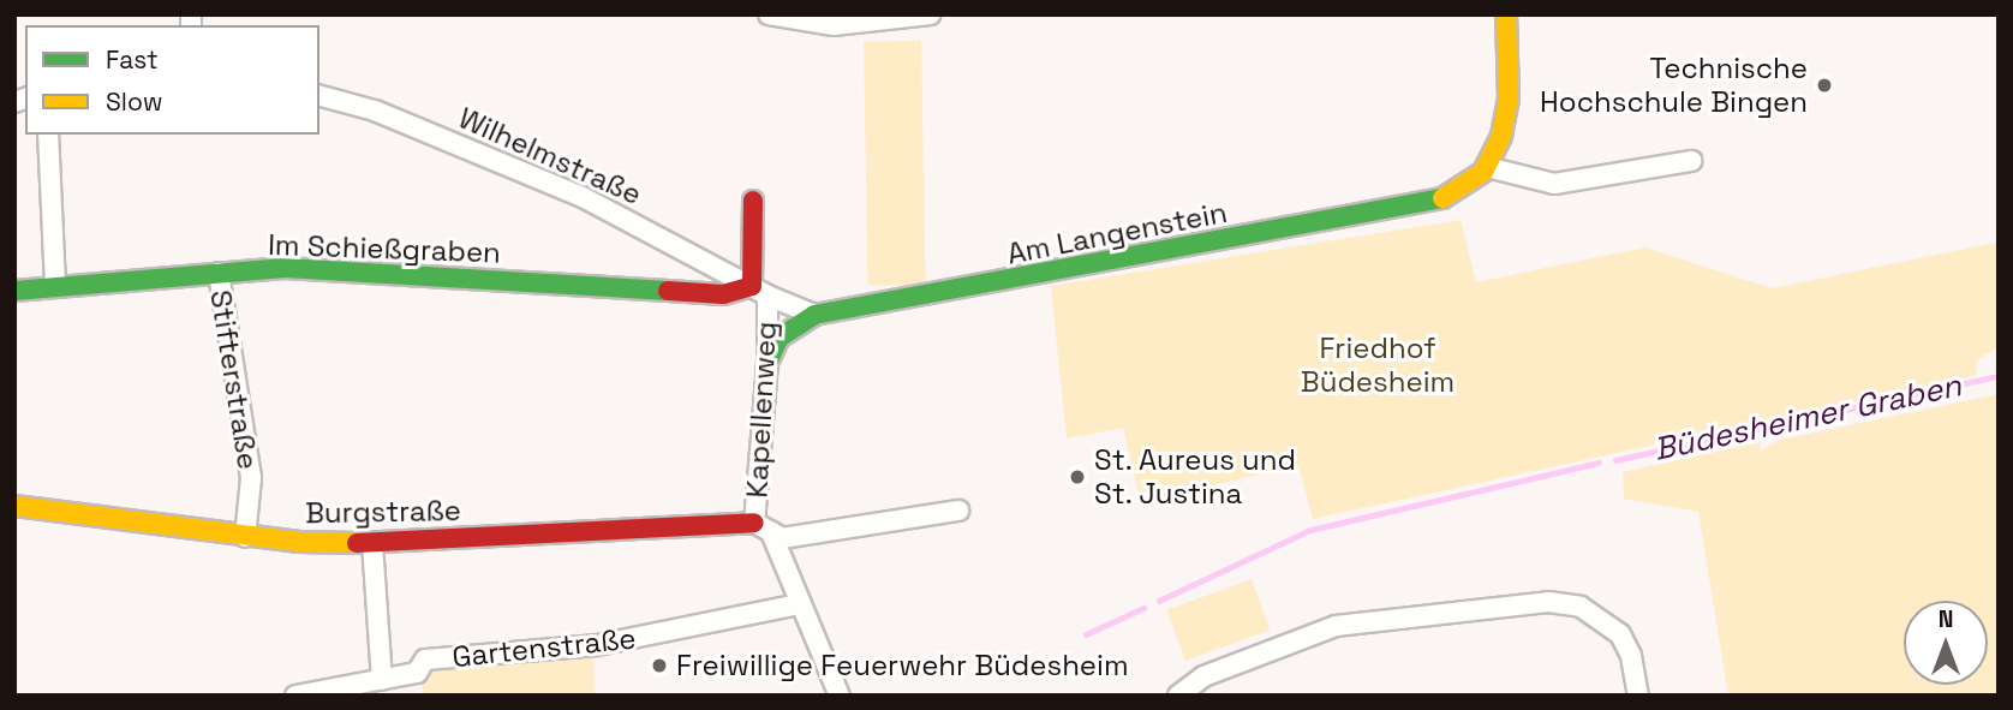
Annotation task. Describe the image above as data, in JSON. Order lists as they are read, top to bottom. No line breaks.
{"streets":{"street":["Wilhelmstraße","Am Langenstein","Im Schießgraben","Stifterstraße","Kapellenweg","Burgstraße","Gartenstraße"]},"crossings":[["Wilhelmstraße","Am Langenstein"],["Wilhelmstraße","Im Schießgraben"],["Wilhelmstraße","Kapellenweg"],["Am Langenstein","Kapellenweg"],["Im Schießgraben","Stifterstraße"],["Im Schießgraben","Kapellenweg"],["Stifterstraße","Burgstraße"],["Kapellenweg","Burgstraße"]],"water":["Büdesheimer Graben"],"parks":["Friedhof Büdesheim"],"places":["Technische Hochschule Bingen","St. Aureus und St. Justina","Freiwillige Feuerwehr Büdesheim"],"legend":["Fast","Slow"],"north":"top"}
